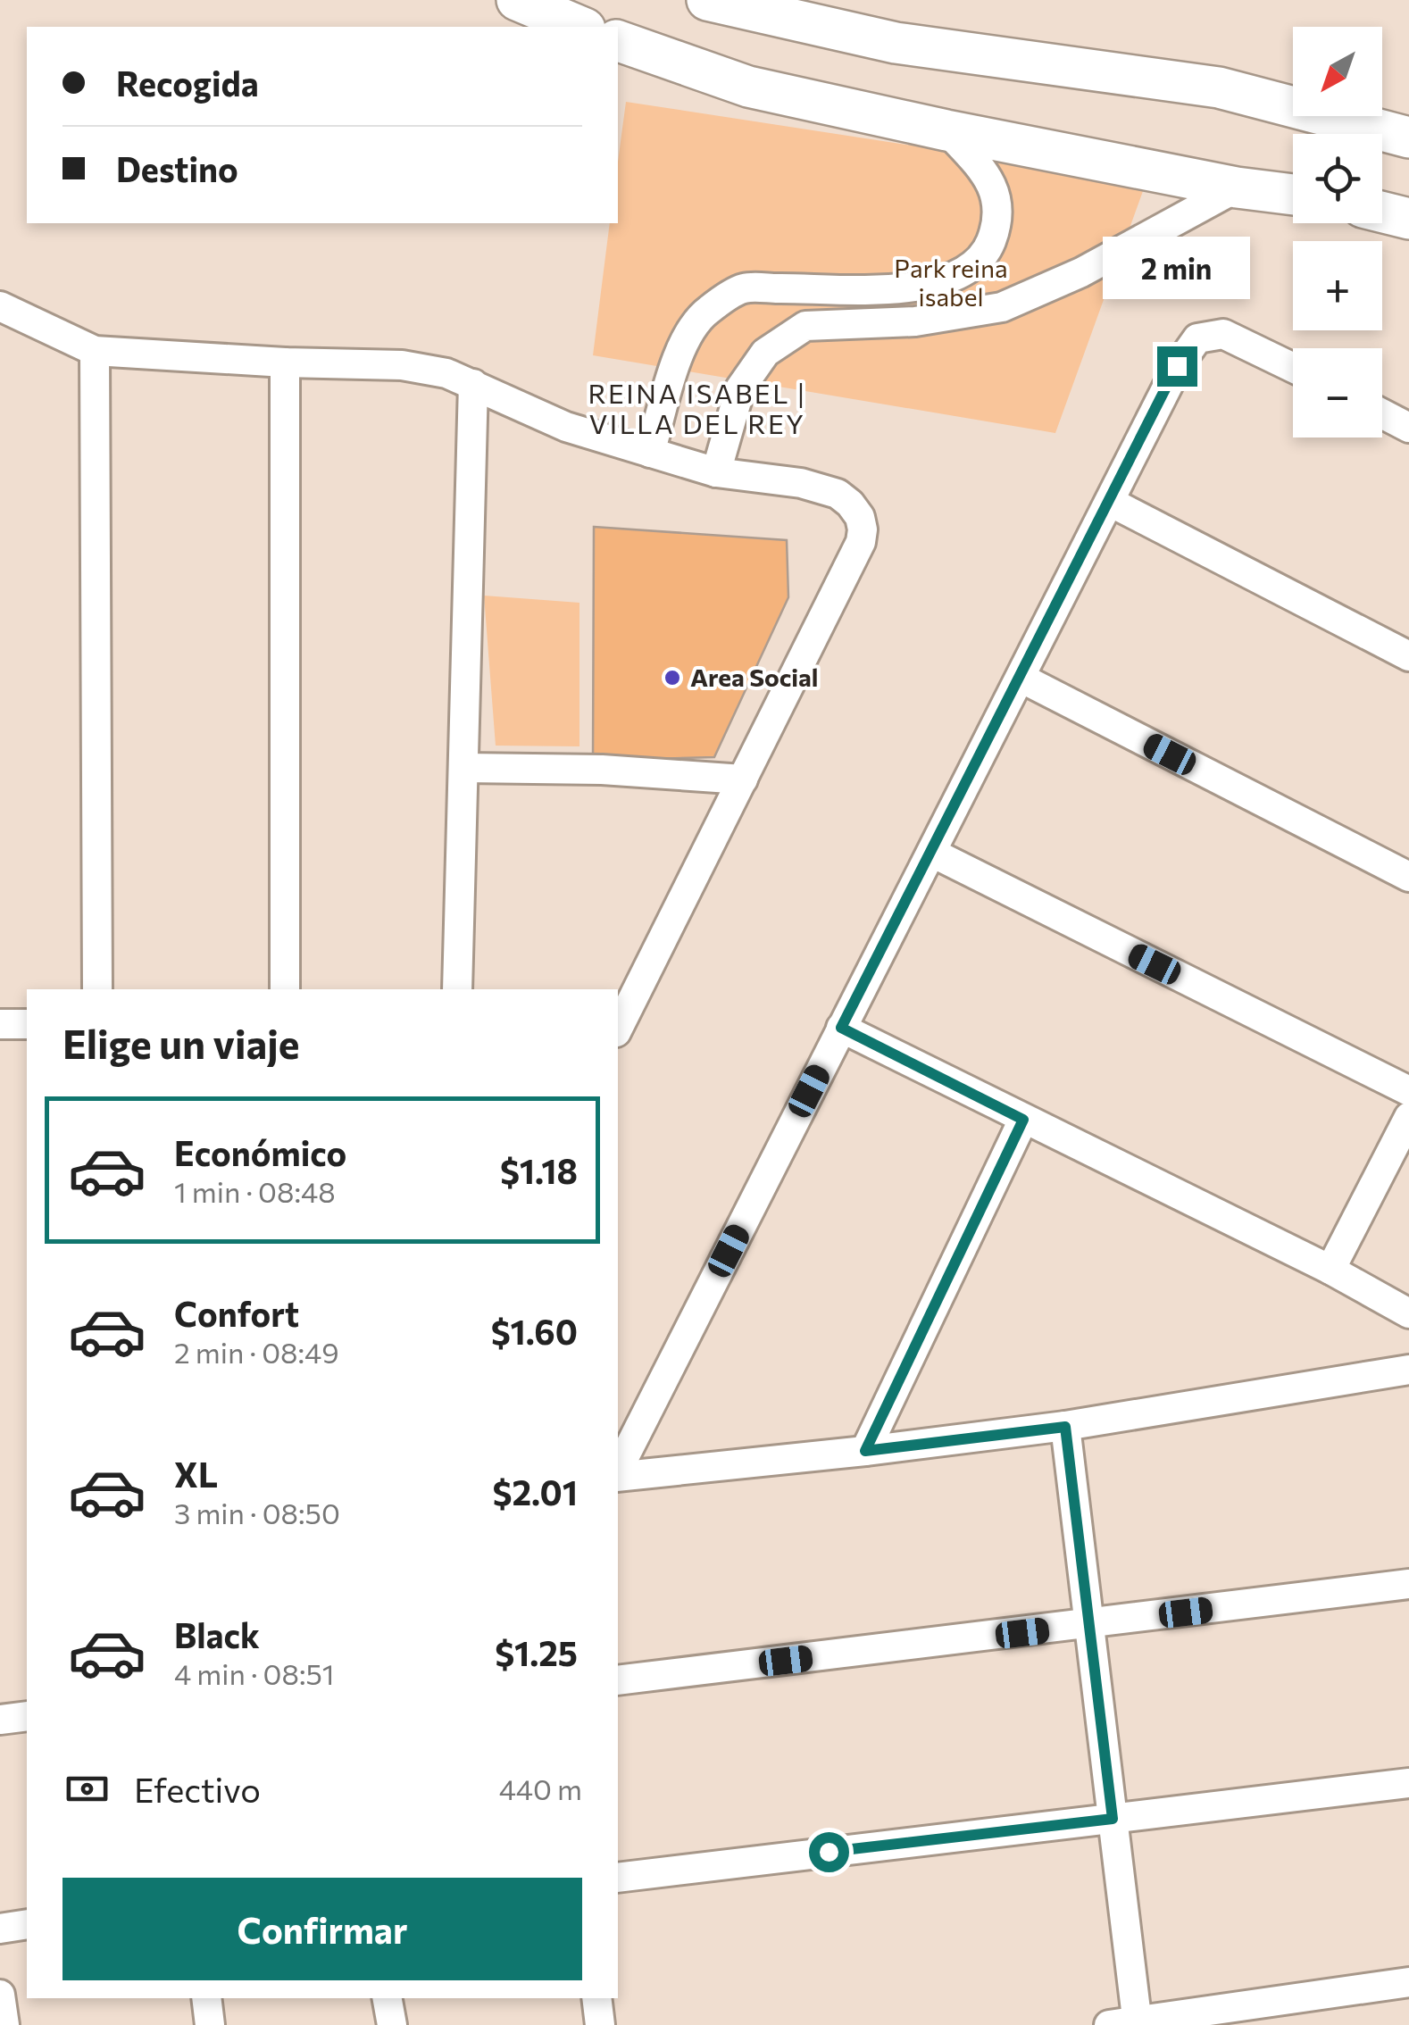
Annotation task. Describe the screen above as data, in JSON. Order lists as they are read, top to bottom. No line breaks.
{"districts":["REINA ISABEL | VILLA DEL REY"],"parks":["Park reina isabel"],"places":["Area Social"],"north":"bottom left","page":{"map_buttons":["+","−"],"banner":["Recogida","Destino"],"bubble":"2 min","heading":"Elige un viaje","list":[{"name":"Económico","note":"1 min · 08:48","value":"$1.18"},{"name":"Confort","note":"2 min · 08:49","value":"$1.60"},{"name":"XL","note":"3 min · 08:50","value":"$2.01"},{"name":"Black","note":"4 min · 08:51","value":"$1.25"}],"pay":["Efectivo","440 m"],"buttons":"Confirmar"}}
